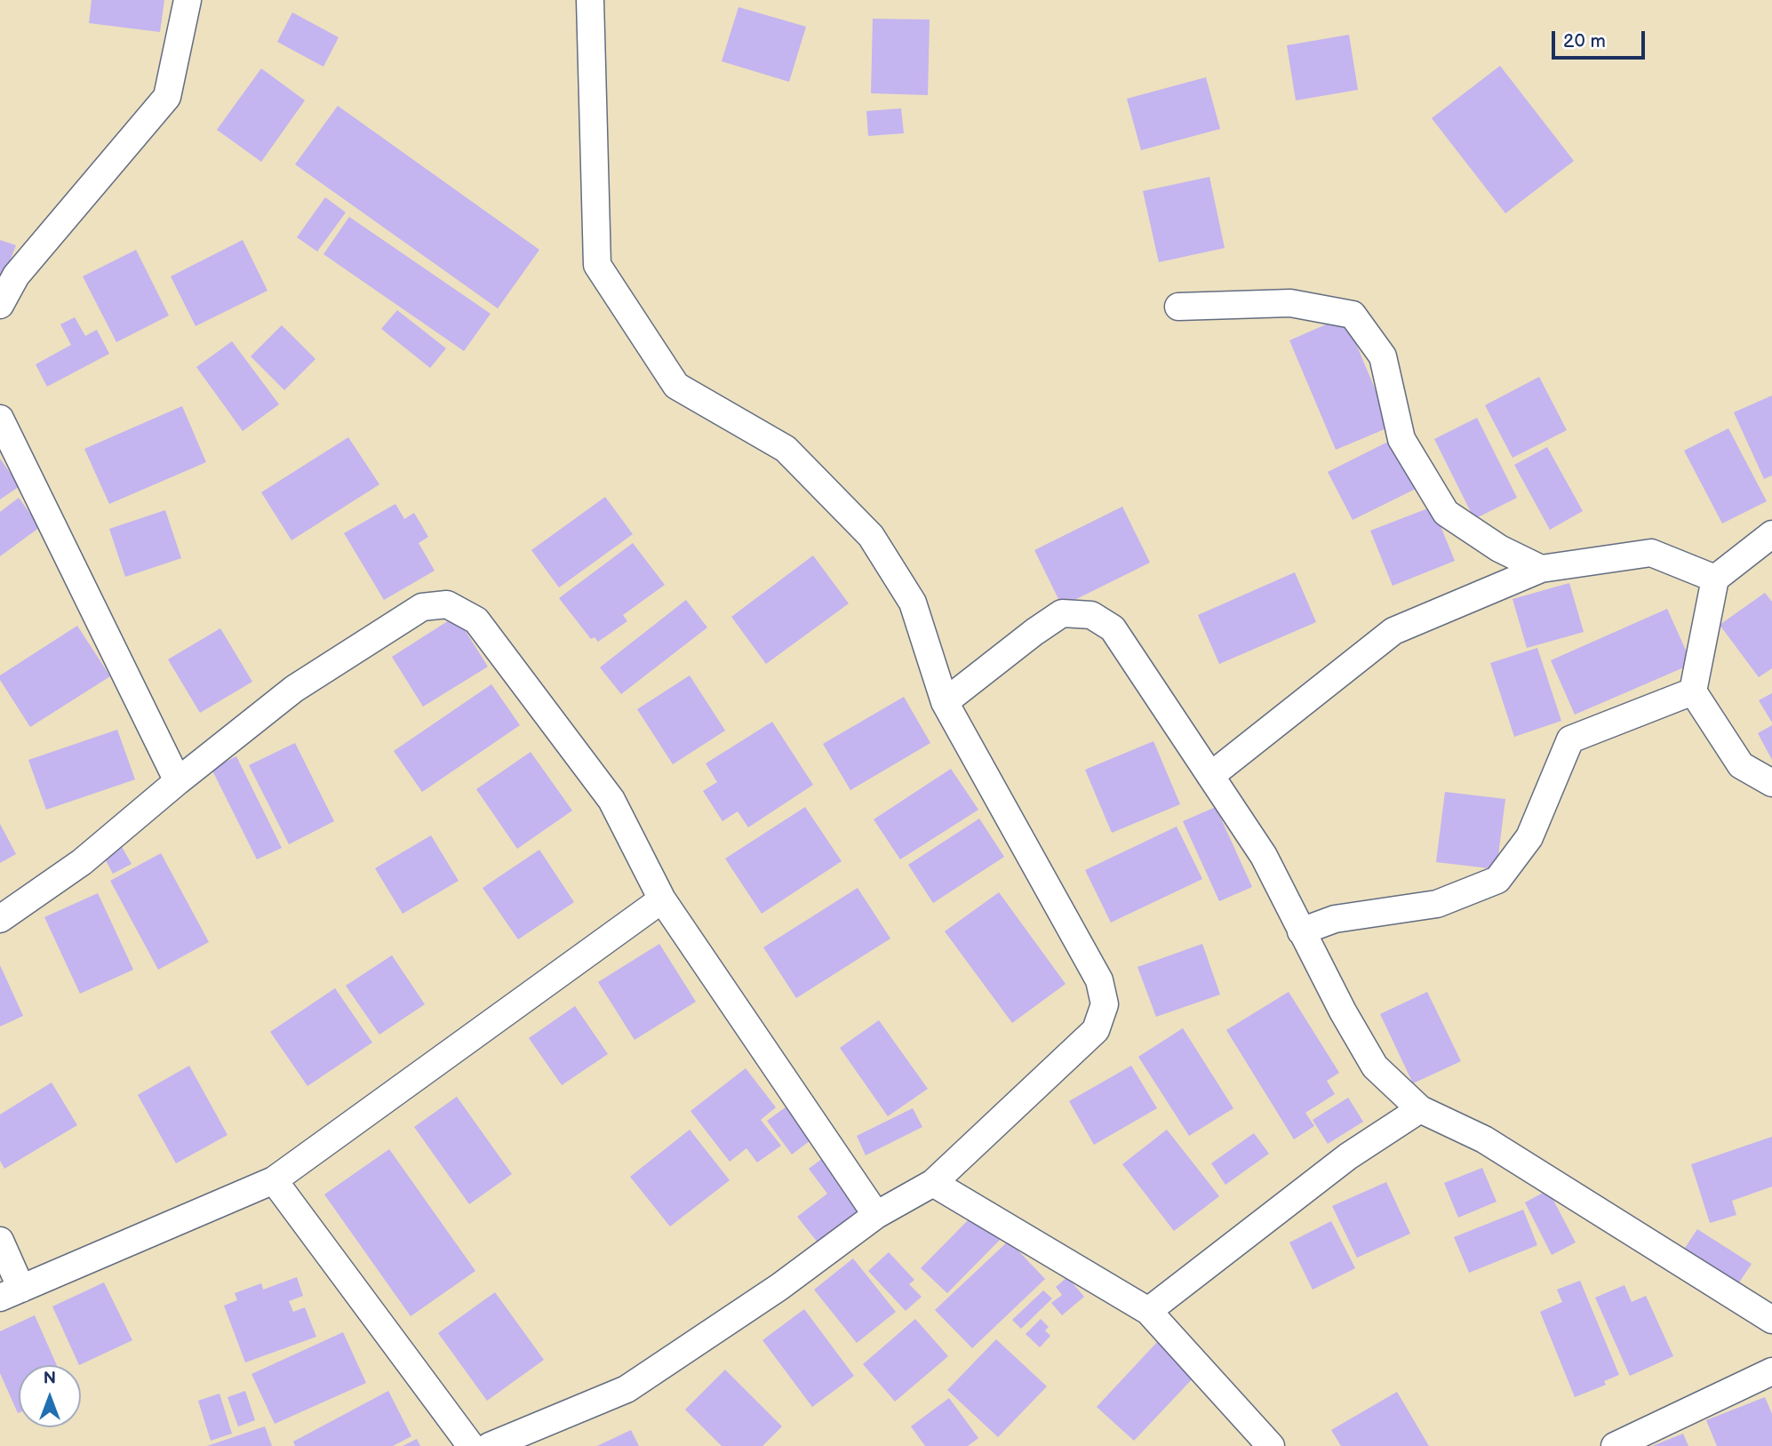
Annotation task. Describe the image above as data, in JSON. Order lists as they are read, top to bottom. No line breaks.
{"scale_bar":"20 m","north":"top"}
